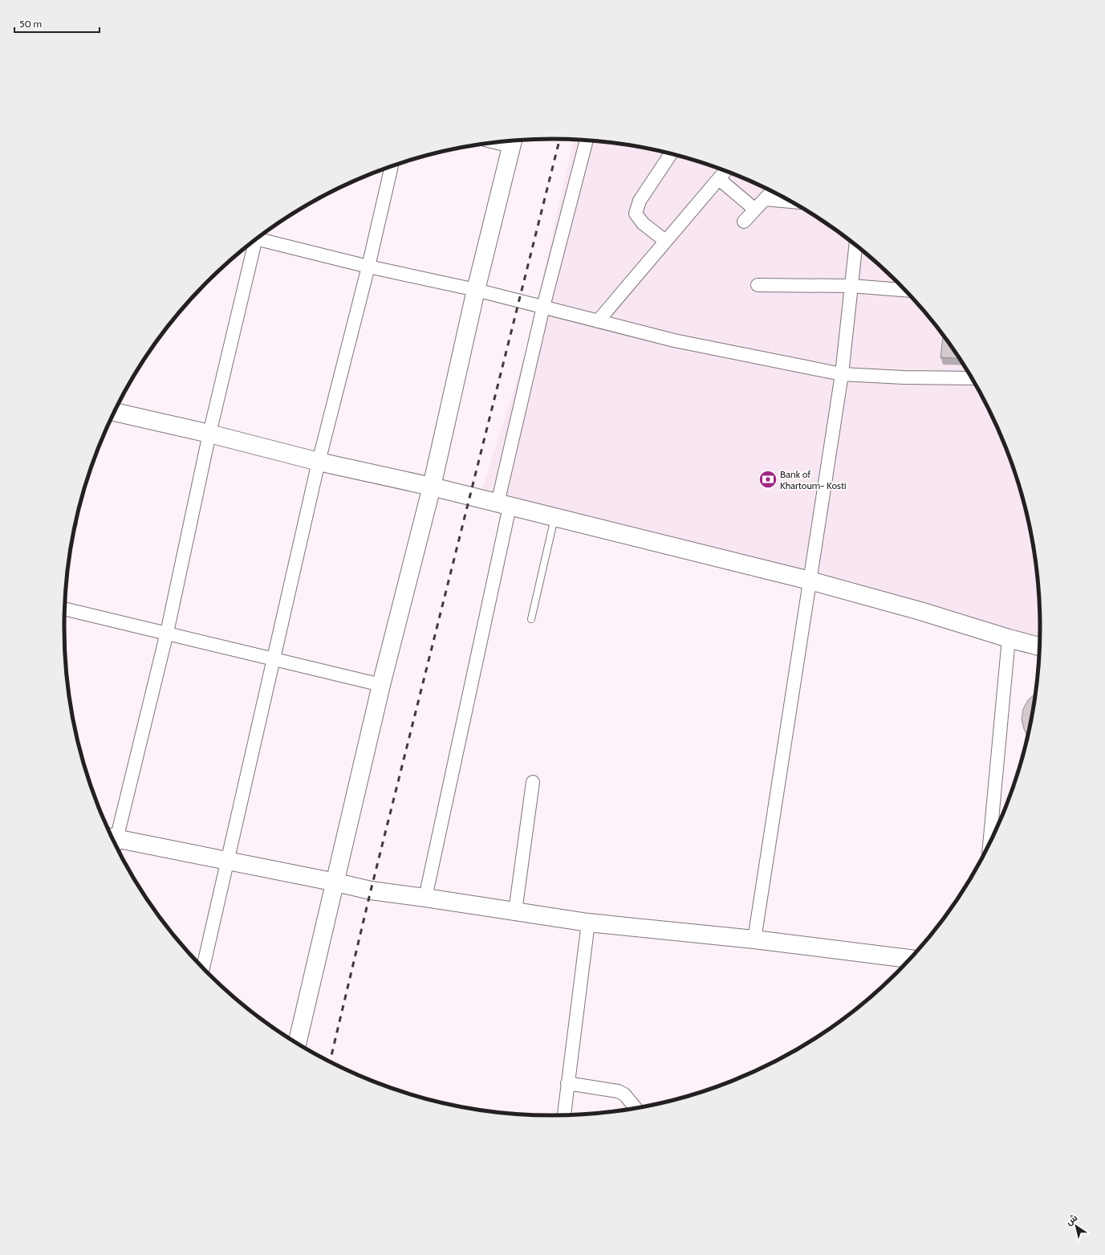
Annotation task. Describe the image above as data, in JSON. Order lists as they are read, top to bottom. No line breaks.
{"places":{"bank":["Bank of Khartoum- Kosti"]},"scale_bar":"50 m","north":"top left"}
